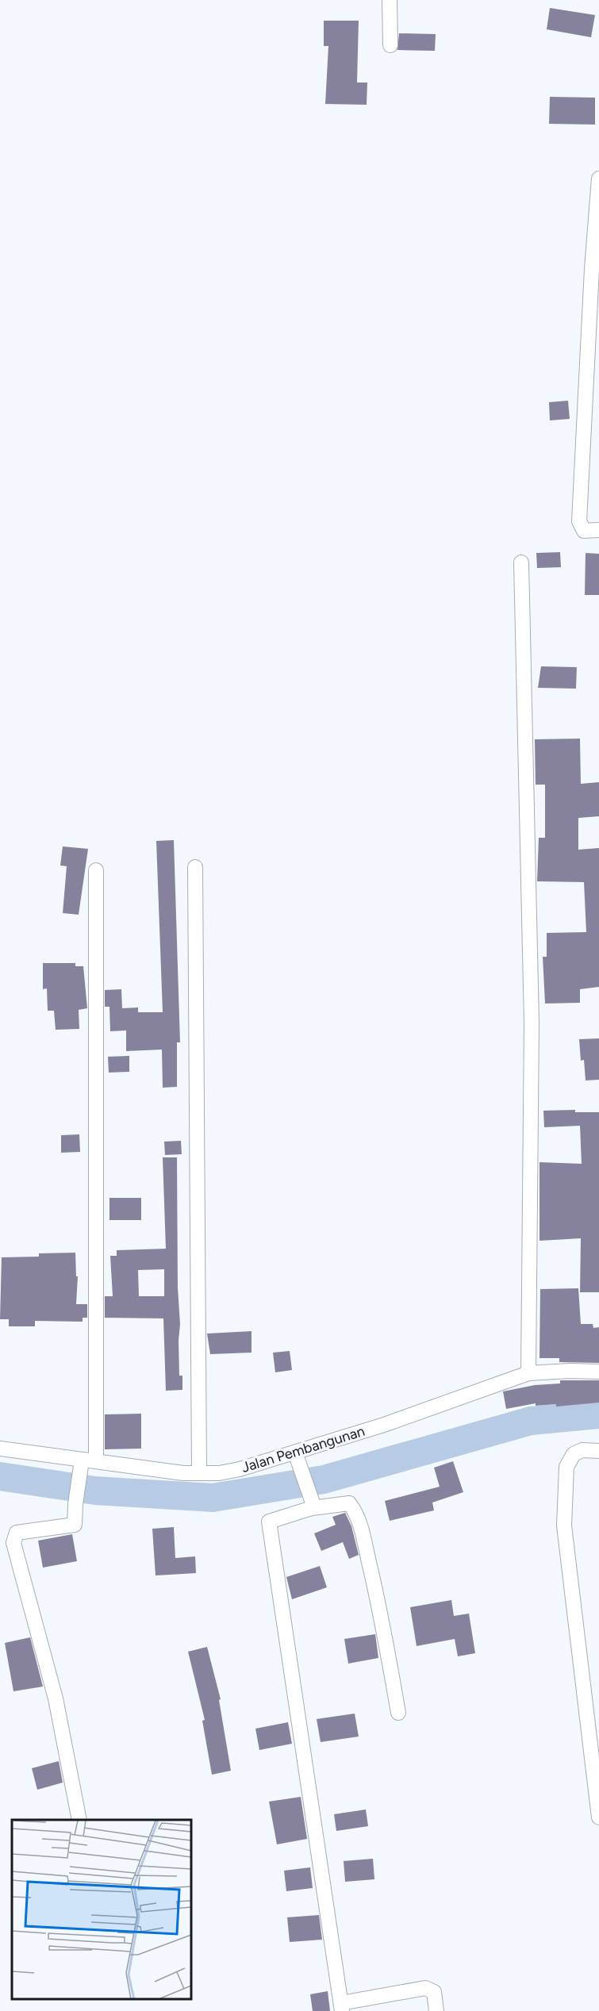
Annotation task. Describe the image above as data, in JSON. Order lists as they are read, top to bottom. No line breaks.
{"streets":{"street":["Jalan Pembangunan"]}}
